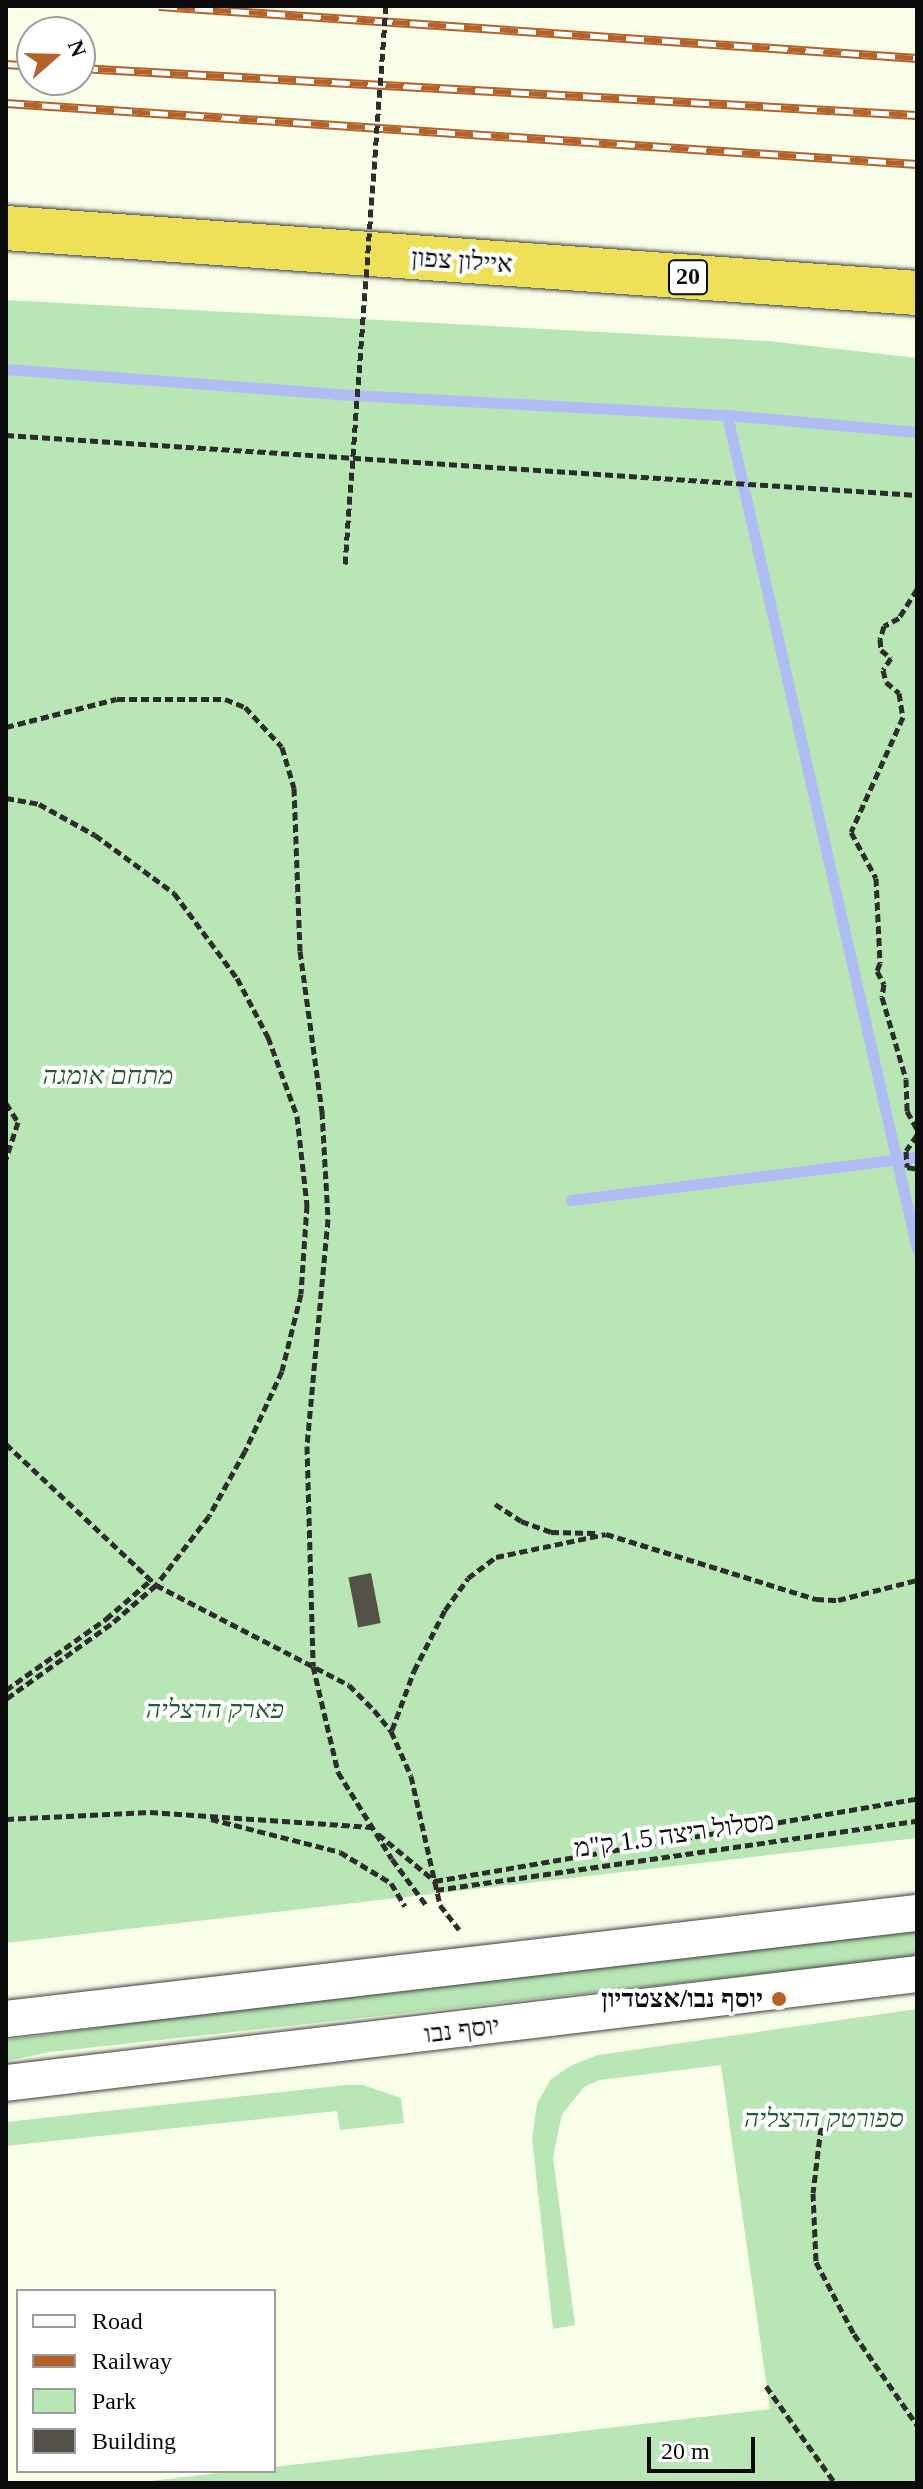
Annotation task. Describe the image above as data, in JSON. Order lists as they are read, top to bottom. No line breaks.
{"streets":{"highway":["איילון צפון","20"],"street":["יוסף נבו"],"path":["מסלול ריצה 1.5 ק\"מ"]},"parks":["מתחם אומגה","פארק הרצליה","ספורטק הרצליה"],"places":["יוסף נבו/אצטדיון"],"legend":["Road","Railway","Park","Building"],"scale_bar":"20 m","north":"right"}
